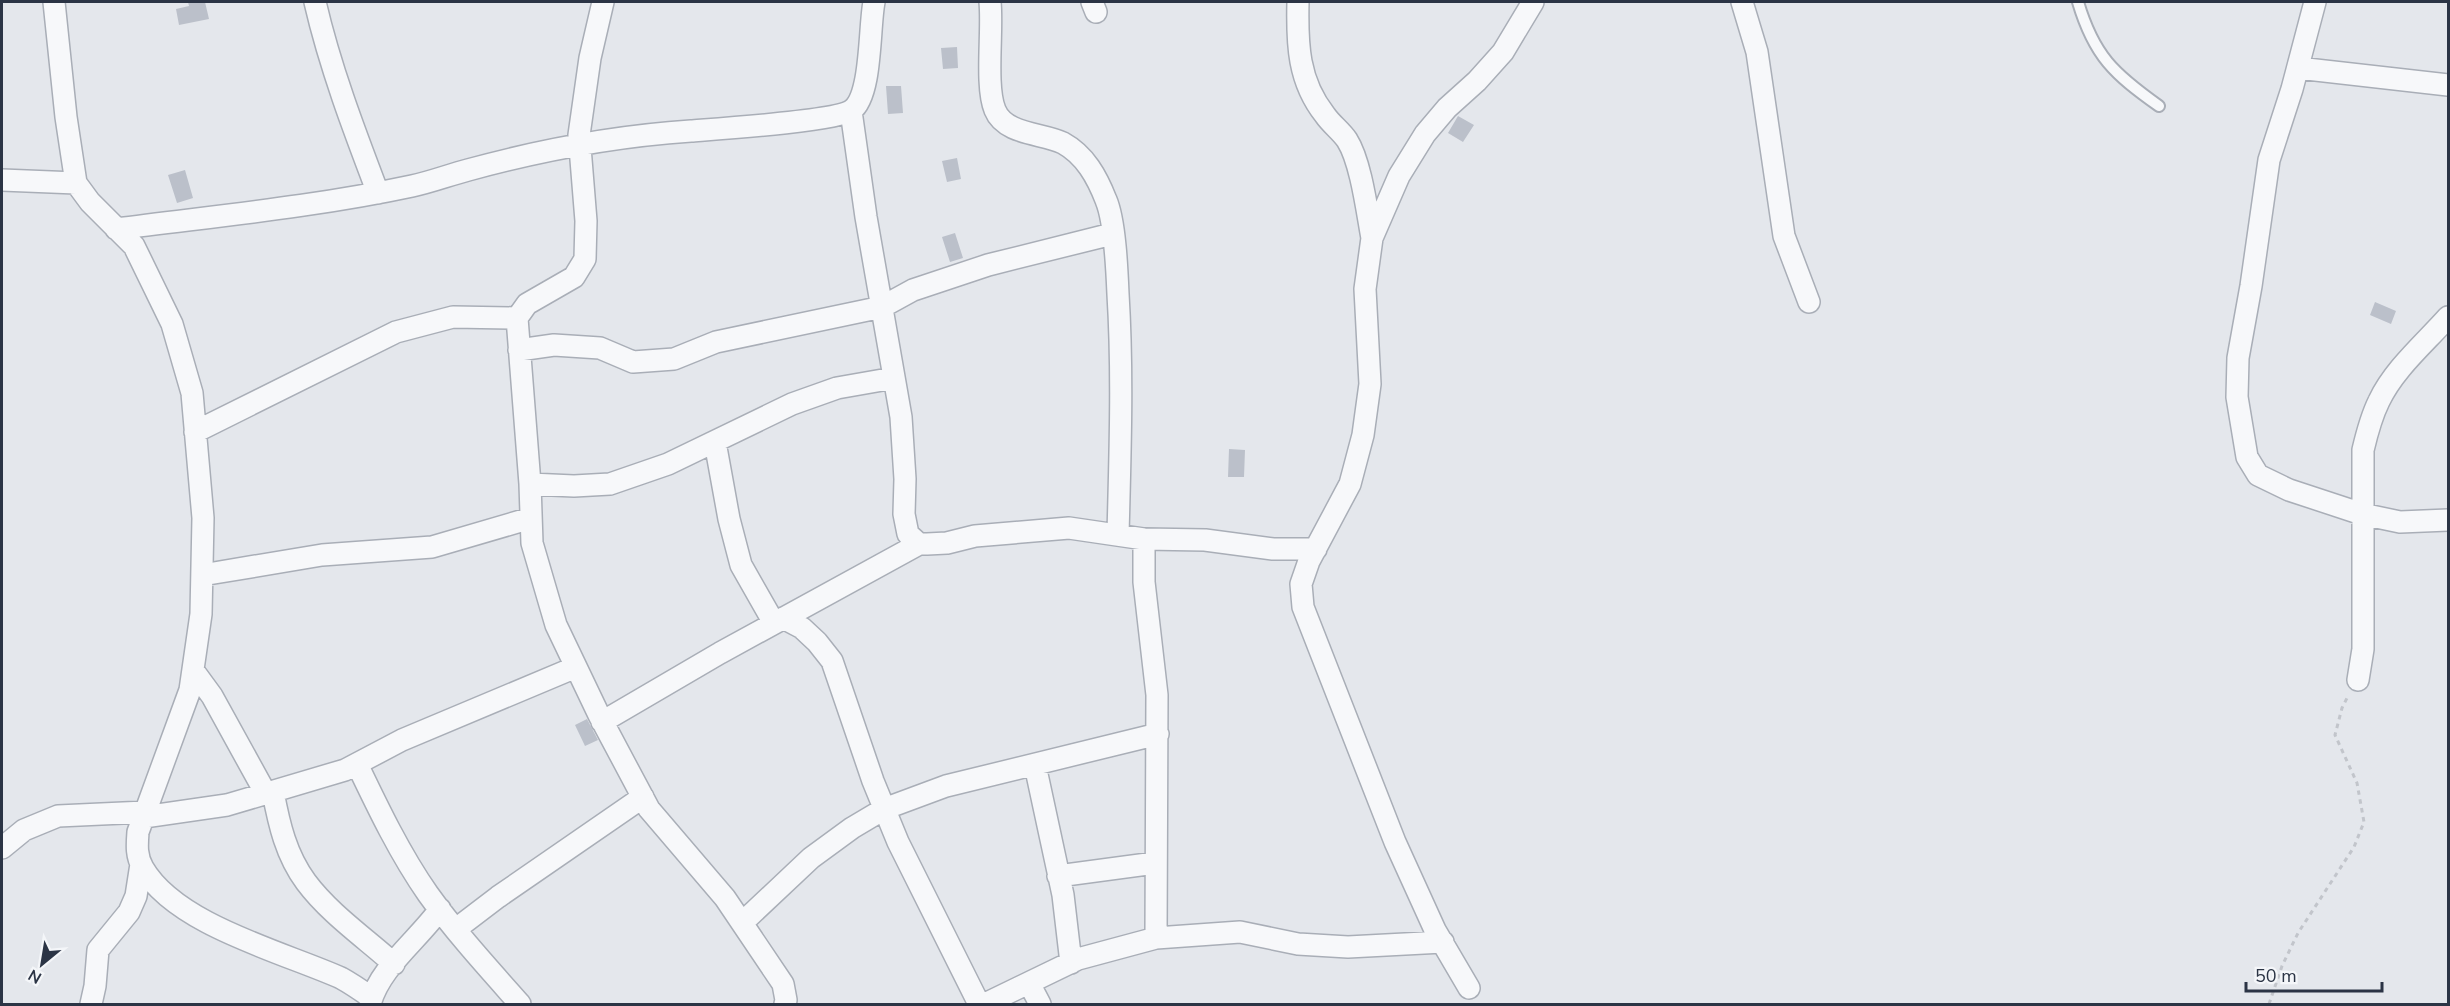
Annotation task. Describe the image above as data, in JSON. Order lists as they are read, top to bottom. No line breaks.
{"scale_bar":"50 m","north":"bottom left"}
